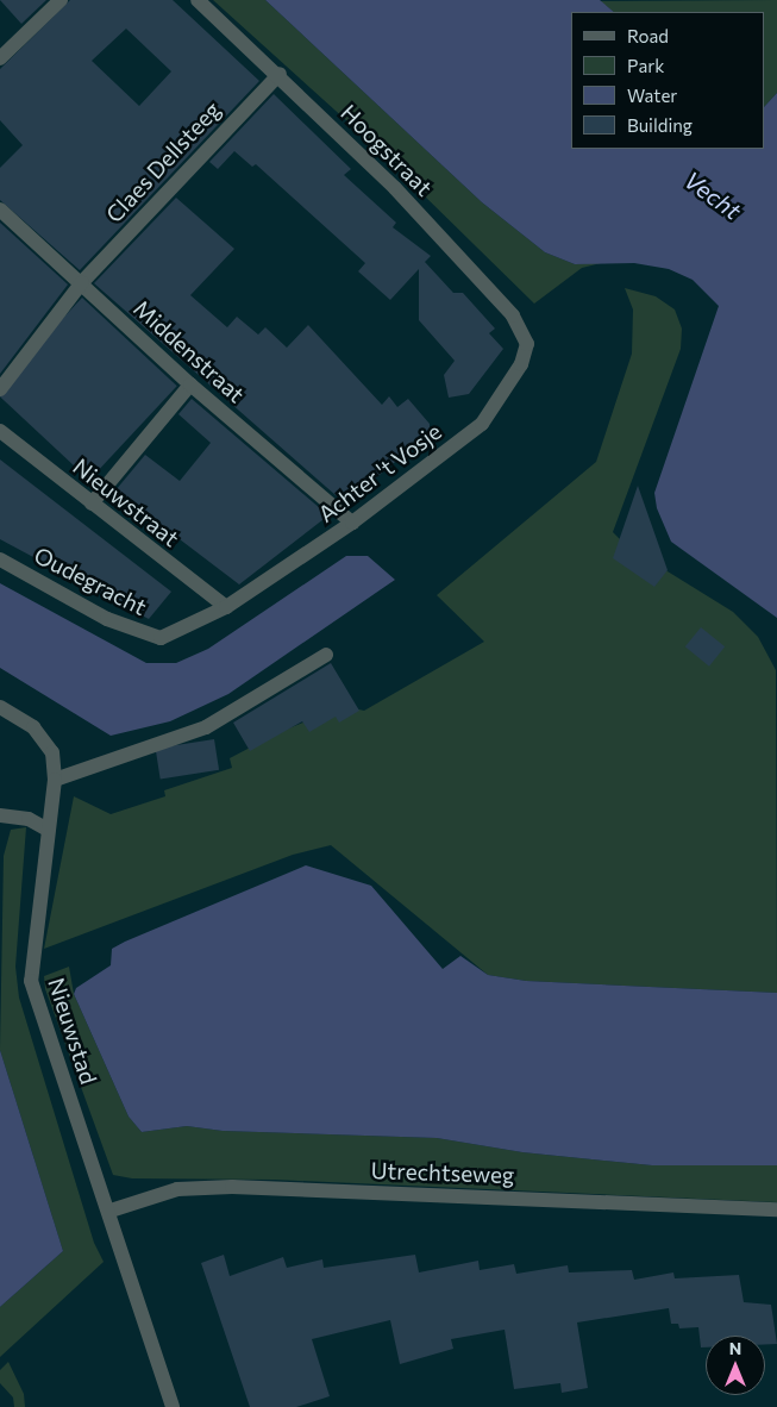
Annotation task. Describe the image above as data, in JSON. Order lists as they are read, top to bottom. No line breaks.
{"streets":{"street":["Hoogstraat","Claes Dellsteeg","Middenstraat","Achter 't Vosje","Nieuwstraat","Oudegracht","Nieuwstad","Utrechtseweg"]},"crossings":[["Hoogstraat","Claes Dellsteeg"],["Hoogstraat","Achter 't Vosje"],["Claes Dellsteeg","Middenstraat"],["Middenstraat","Achter 't Vosje"],["Achter 't Vosje","Nieuwstraat"],["Achter 't Vosje","Oudegracht"],["Nieuwstraat","Oudegracht"],["Nieuwstad","Utrechtseweg"]],"water":["Vecht"],"legend":["Road","Park","Water","Building"],"north":"top"}
